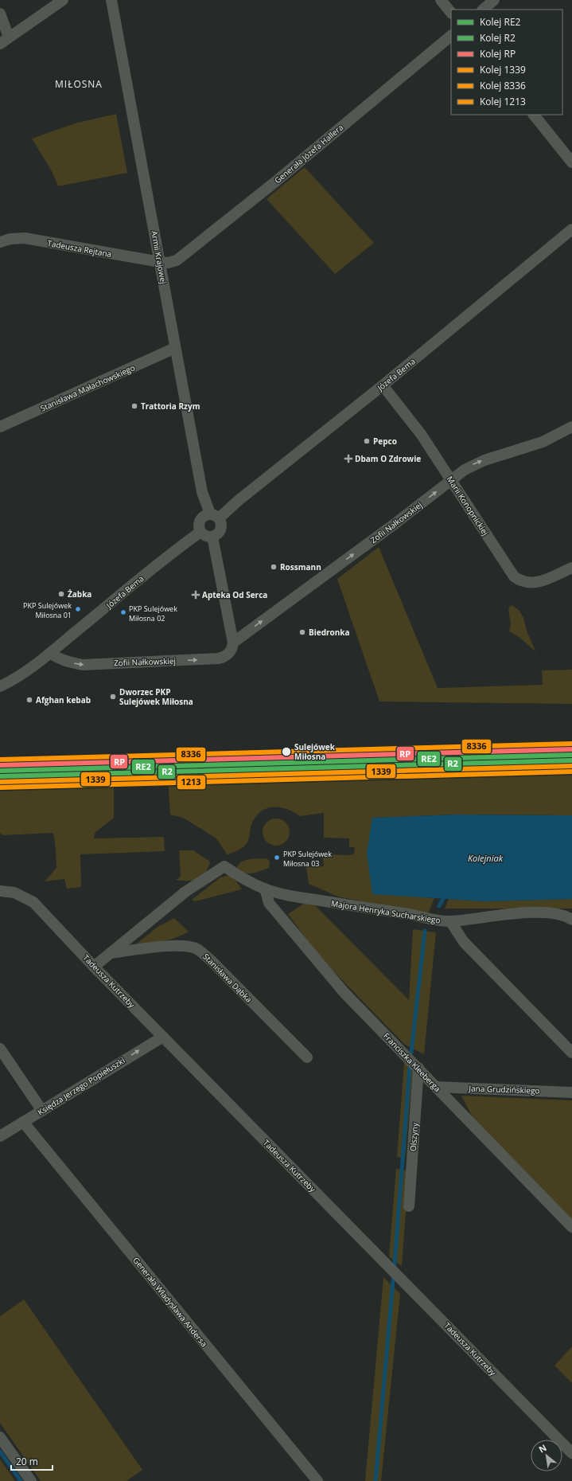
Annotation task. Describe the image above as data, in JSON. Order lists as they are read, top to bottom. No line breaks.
{"streets":{"street":["Generała Józefa Hallera","Tadeusza Rejtana","Armii Krajowej","Józefa Bema","Stanisława Małachowskiego","Marii Konopnickiej","Zofii Nałkowskiej","Majora Henryka Sucharskiego","Stanisława Dąbka","Tadeusza Kutrzeby","Franciszka Kleeberga","Księdza Jerzego Popiełuszki","Jana Grudzińskiego","Olszyny","Generała Władysława Andersa"]},"crossings":[["Generała Józefa Hallera","Tadeusza Rejtana"],["Generała Józefa Hallera","Armii Krajowej"],["Tadeusza Rejtana","Armii Krajowej"],["Armii Krajowej","Józefa Bema"],["Armii Krajowej","Stanisława Małachowskiego"],["Józefa Bema","Marii Konopnickiej"],["Józefa Bema","Zofii Nałkowskiej"],["Marii Konopnickiej","Zofii Nałkowskiej"],["Majora Henryka Sucharskiego","Stanisława Dąbka"],["Majora Henryka Sucharskiego","Franciszka Kleeberga"],["Tadeusza Kutrzeby","Księdza Jerzego Popiełuszki"],["Franciszka Kleeberga","Jana Grudzińskiego"],["Franciszka Kleeberga","Olszyny"],["Księdza Jerzego Popiełuszki","Generała Władysława Andersa"]],"one_way":["Zofii Nałkowskiej","Księdza Jerzego Popiełuszki"],"districts":["MIŁOSNA"],"water":["Kolejniak"],"places":{"other":["Trattoria Rzym","Pepco","Rossmann","Żabka","PKP Sulejówek Miłosna 01","PKP Sulejówek Miłosna 02","Biedronka","Dworzec PKP Sulejówek Miłosna","Afghan kebab","Sulejówek Miłosna","PKP Sulejówek Miłosna 03"],"health":["Dbam O Zdrowie","Apteka Od Serca"]},"lines":["rail line 8336","rail line RP","rail line RE2","rail line R2","rail line 1339","rail line 1213"],"legend":["Kolej RE2","Kolej R2","Kolej RP","Kolej 1339","Kolej 8336","Kolej 1213"],"scale_bar":"20 m","north":"top left"}
